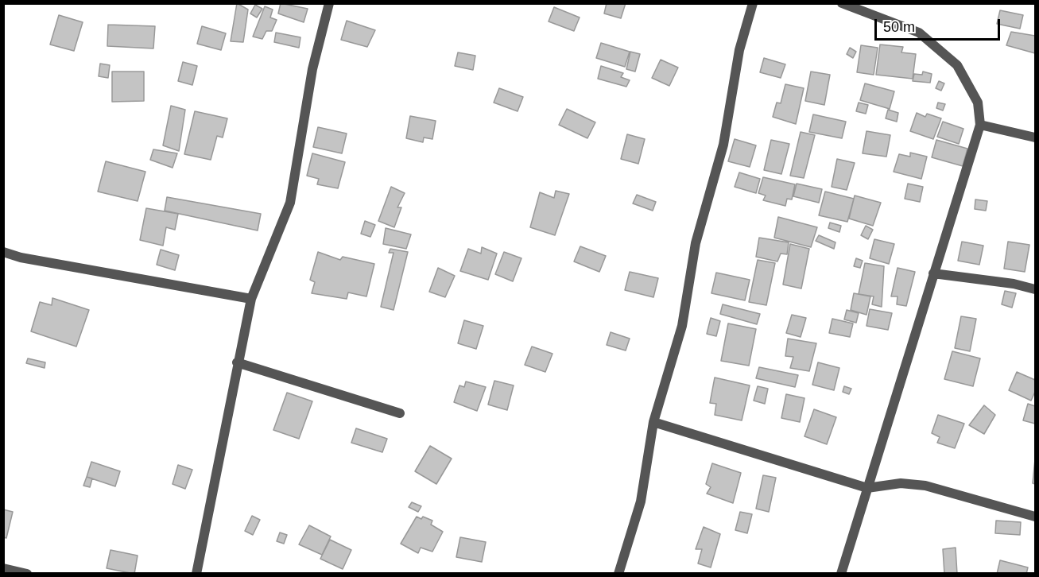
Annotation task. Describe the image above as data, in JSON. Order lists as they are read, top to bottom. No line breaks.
{"scale_bar":"50 m"}
